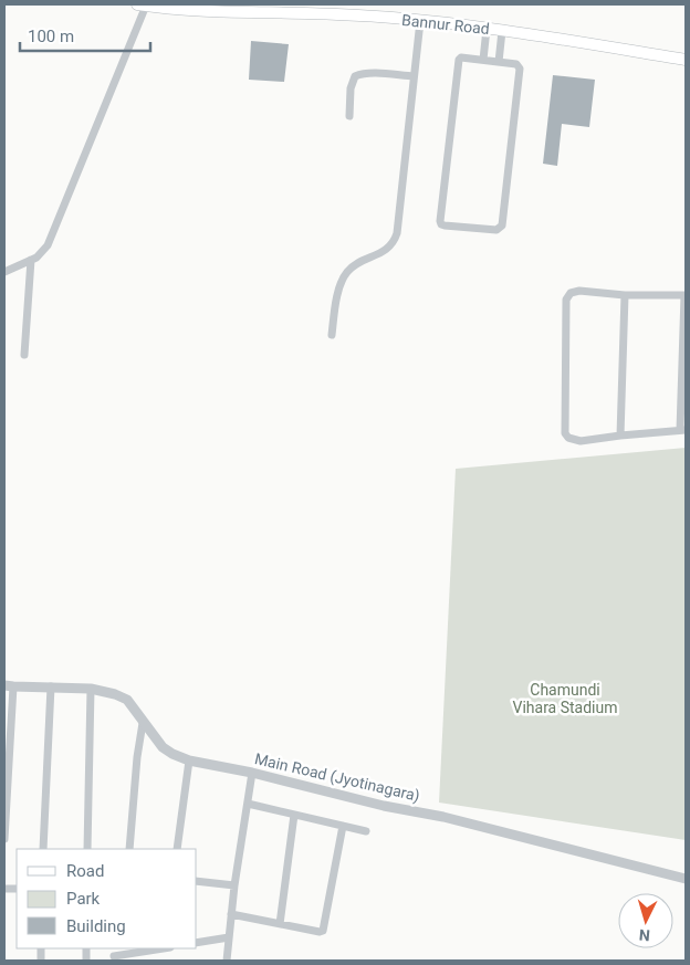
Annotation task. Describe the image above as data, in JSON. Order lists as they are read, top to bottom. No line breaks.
{"streets":{"main road":["Bannur Road"],"street":["Main Road (Jyotinagara)"]},"parks":["Chamundi Vihara Stadium"],"legend":["Road","Park","Building"],"scale_bar":"100 m","north":"bottom"}
